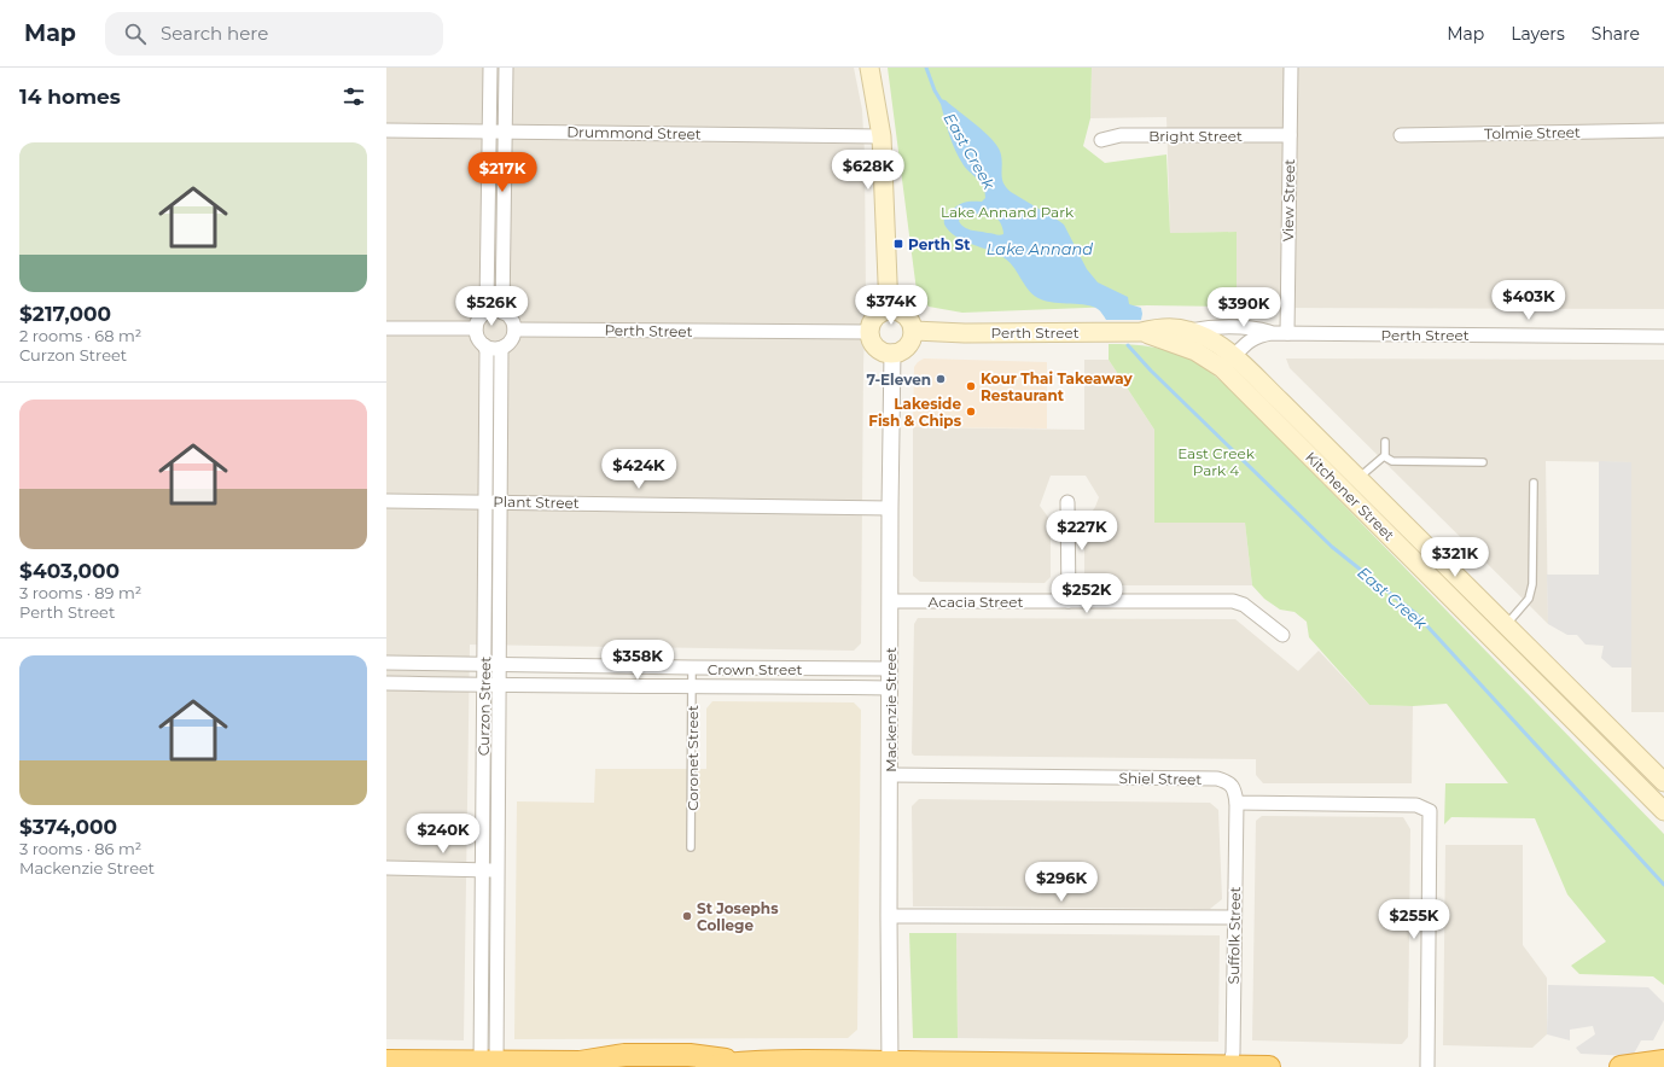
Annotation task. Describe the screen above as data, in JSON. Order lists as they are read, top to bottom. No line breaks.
{"streets":{"main road":["Perth Street","Kitchener Street"],"street":["Drummond Street","Tolmie Street","Bright Street","View Street","Plant Street","Acacia Street","Crown Street","Curzon Street","Mackenzie Street","Shiel Street","Suffolk Street"],"lane":["Coronet Street"]},"crossings":[["Bright Street","View Street"],["View Street","Perth Street"],["Perth Street","Kitchener Street"],["Perth Street","Curzon Street"],["Perth Street","Mackenzie Street"],["Plant Street","Curzon Street"],["Plant Street","Mackenzie Street"],["Acacia Street","Mackenzie Street"],["Crown Street","Curzon Street"],["Crown Street","Mackenzie Street"],["Crown Street","Coronet Street"],["Mackenzie Street","Shiel Street"],["Shiel Street","Suffolk Street"]],"water":["East Creek","Lake Annand"],"parks":["Lake Annand Park","East Creek Park 4"],"places":{"transit":["Perth St"],"other":["7-Eleven","Kour Thai Takeaway Restaurant","Lakeside Fish & Chips","St Josephs College"]},"page":{"header":"Map","search":"Search here","nav":["Map","Layers","Share"],"heading":"14 homes","list":[{"name":"$217,000","note":"2 rooms · 68 m² · Curzon Street"},{"name":"$403,000","note":"3 rooms · 89 m² · Perth Street"},{"name":"$374,000","note":"3 rooms · 86 m² · Mackenzie Street"}],"price":["$628K","$217K","$403K","$374K","$526K","$390K","$424K","$227K","$321K","$252K","$358K","$240K","$296K","$255K"]}}
